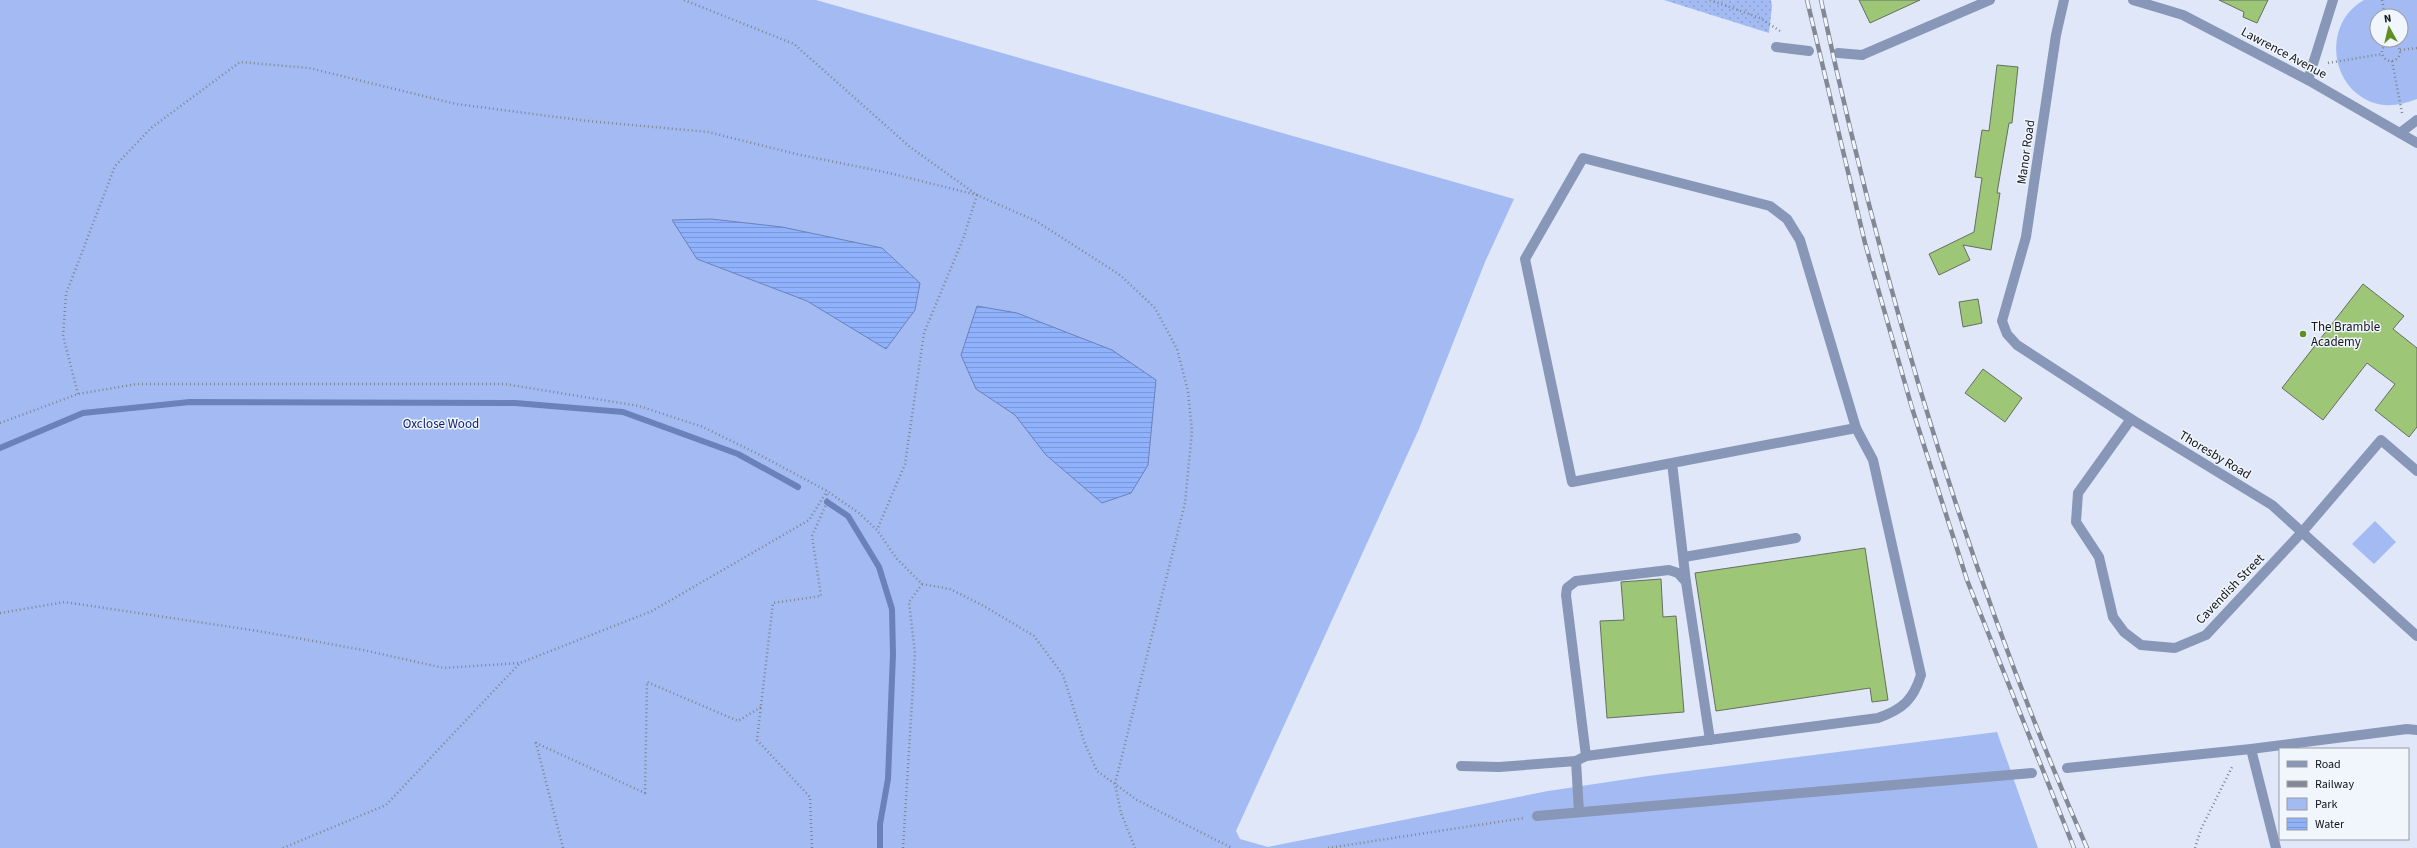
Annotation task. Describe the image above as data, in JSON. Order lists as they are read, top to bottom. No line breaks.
{"streets":{"street":["Lawrence Avenue","Manor Road","Thoresby Road","Cavendish Street"]},"crossings":[["Manor Road","Thoresby Road"],["Thoresby Road","Cavendish Street"]],"parks":["Oxclose Wood"],"places":["The Bramble Academy"],"legend":["Road","Railway","Park","Water"],"north":"top"}
